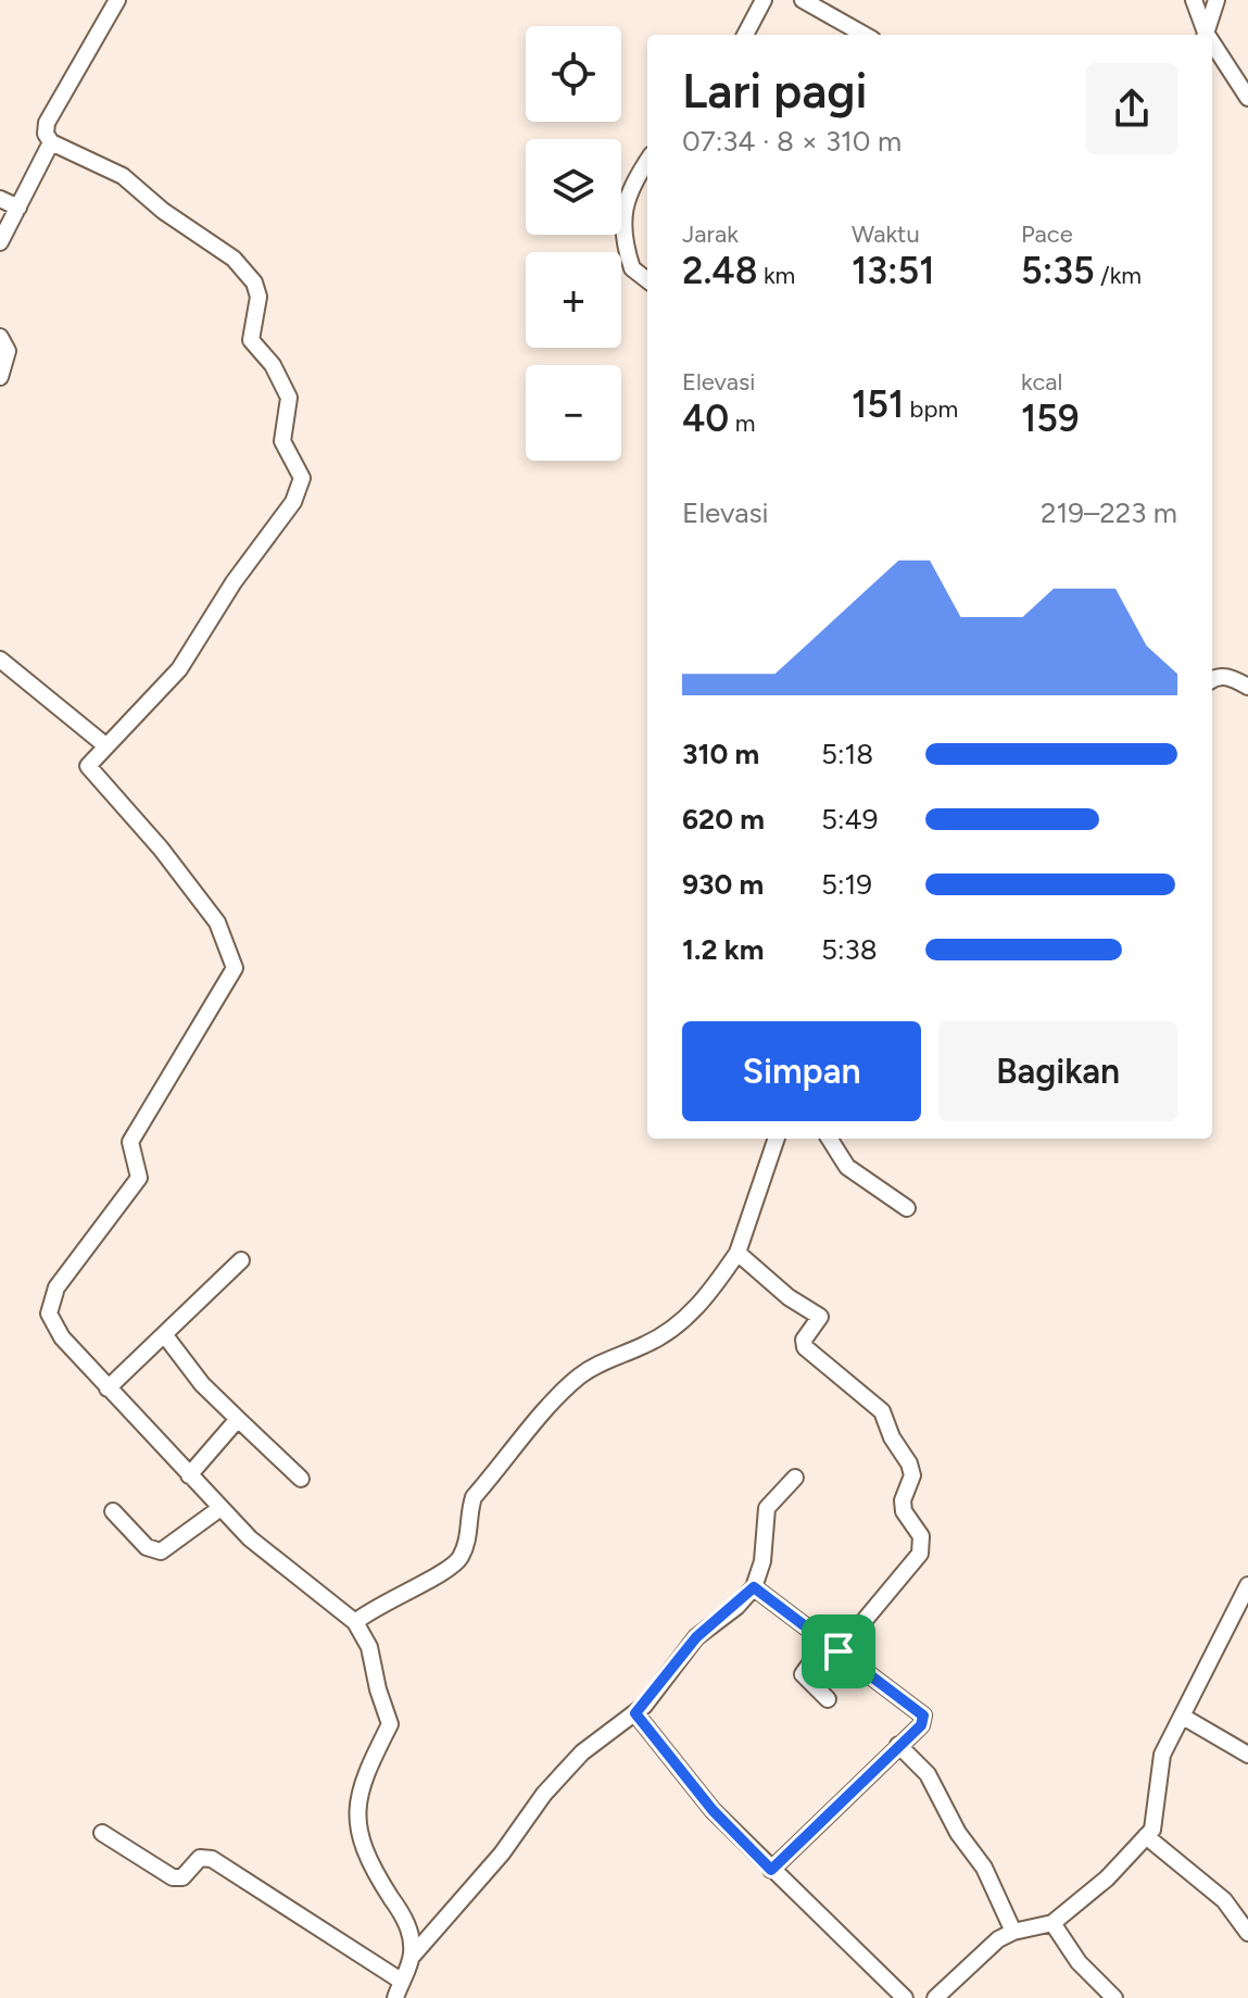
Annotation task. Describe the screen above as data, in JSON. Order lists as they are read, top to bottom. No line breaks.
{"page":{"map_buttons":["+","−"],"heading":["Lari pagi","07:34 · 8 × 310 m"],"stats":[["Jarak","2.48 km"],["Waktu","13:51"],["Pace","5:35 /km"],["Elevasi","40 m"],["151 bpm"],["kcal","159"]],"chart":["Elevasi","219–223 m"],"list":[{"name":"310 m","note":"5:18"},{"name":"620 m","note":"5:49"},{"name":"930 m","note":"5:19"},{"name":"1.2 km","note":"5:38"}],"buttons":["Simpan","Bagikan"]}}
